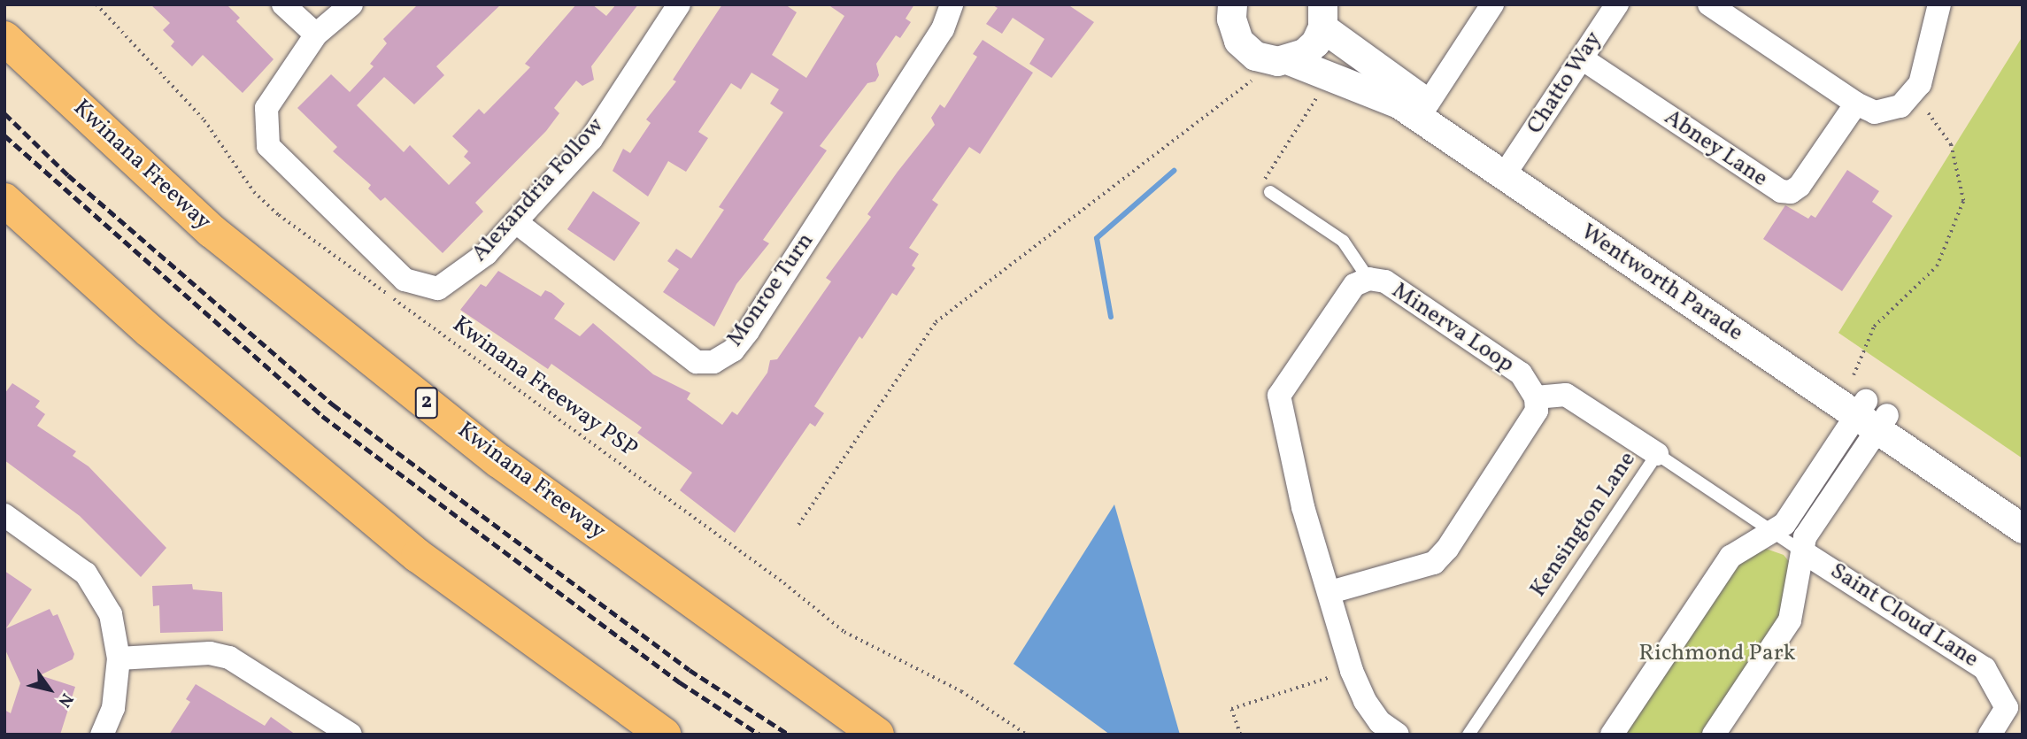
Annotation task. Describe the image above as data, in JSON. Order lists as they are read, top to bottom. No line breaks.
{"streets":{"highway":["Kwinana Freeway","2"],"street":["Chatto Way","Abney Lane","Alexandria Follow","Wentworth Parade","Monroe Turn","Minerva Loop","Saint Cloud Lane"],"lane":["Kensington Lane"],"path":["Kwinana Freeway PSP"]},"crossings":[["Chatto Way","Abney Lane"],["Chatto Way","Wentworth Parade"],["Alexandria Follow","Monroe Turn"],["Kensington Lane","Saint Cloud Lane"]],"parks":["Richmond Park"],"north":"bottom right"}
